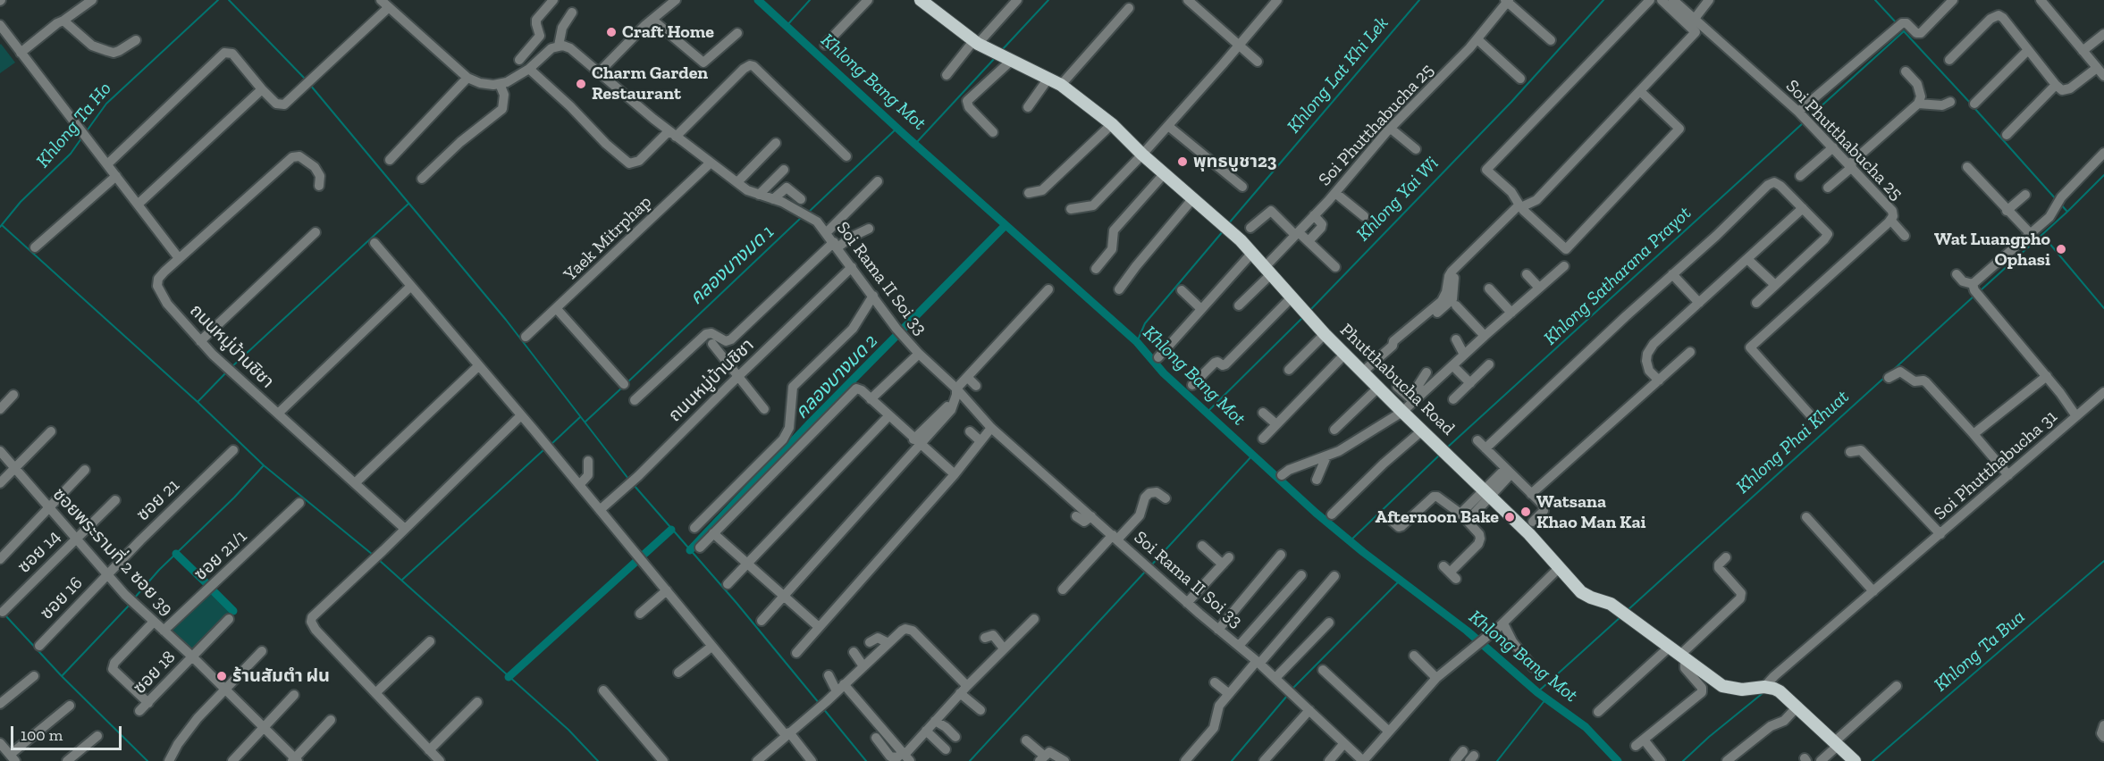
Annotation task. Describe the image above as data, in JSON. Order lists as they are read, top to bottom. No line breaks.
{"streets":{"main road":["Phutthabucha Road"],"street":["Soi Phutthabucha 25","Yaek Mitrphap","Soi Rama II Soi 33","ถนนหมู่บ้านชิชา","Soi Phutthabucha 31","ซอย 21","ซอย 14","ซอยพระรามที่ 2 ซอย 39","ซอย 21/1","ซอย 16","ซอย 18"]},"crossings":[["Soi Phutthabucha 25","Phutthabucha Road"],["Yaek Mitrphap","Soi Rama II Soi 33"],["Soi Rama II Soi 33","ถนนหมู่บ้านชิชา"],["Phutthabucha Road","Soi Phutthabucha 31"],["ซอย 21","ซอยพระรามที่ 2 ซอย 39"],["ซอย 21","ซอย 16"],["ซอย 14","ซอยพระรามที่ 2 ซอย 39"],["ซอยพระรามที่ 2 ซอย 39","ซอย 21/1"],["ซอยพระรามที่ 2 ซอย 39","ซอย 16"],["ซอยพระรามที่ 2 ซอย 39","ซอย 18"]],"water":["Khlong Lat Khi Lek","Khlong Bang Mot","Khlong Ta Ho","Khlong Yai Wi","คลองบางมด 1","Khlong Satharana Prayot","คลองบางมด 2","Khlong Phai Khuat","Khlong Ta Bua"],"places":["Craft Home","Charm Garden Restaurant","พุทธบูชา23","Wat Luangpho Ophasi","Watsana Khao Man Kai","Afternoon Bake","ร้านสัมตำ ฝน"],"scale_bar":"100 m"}
